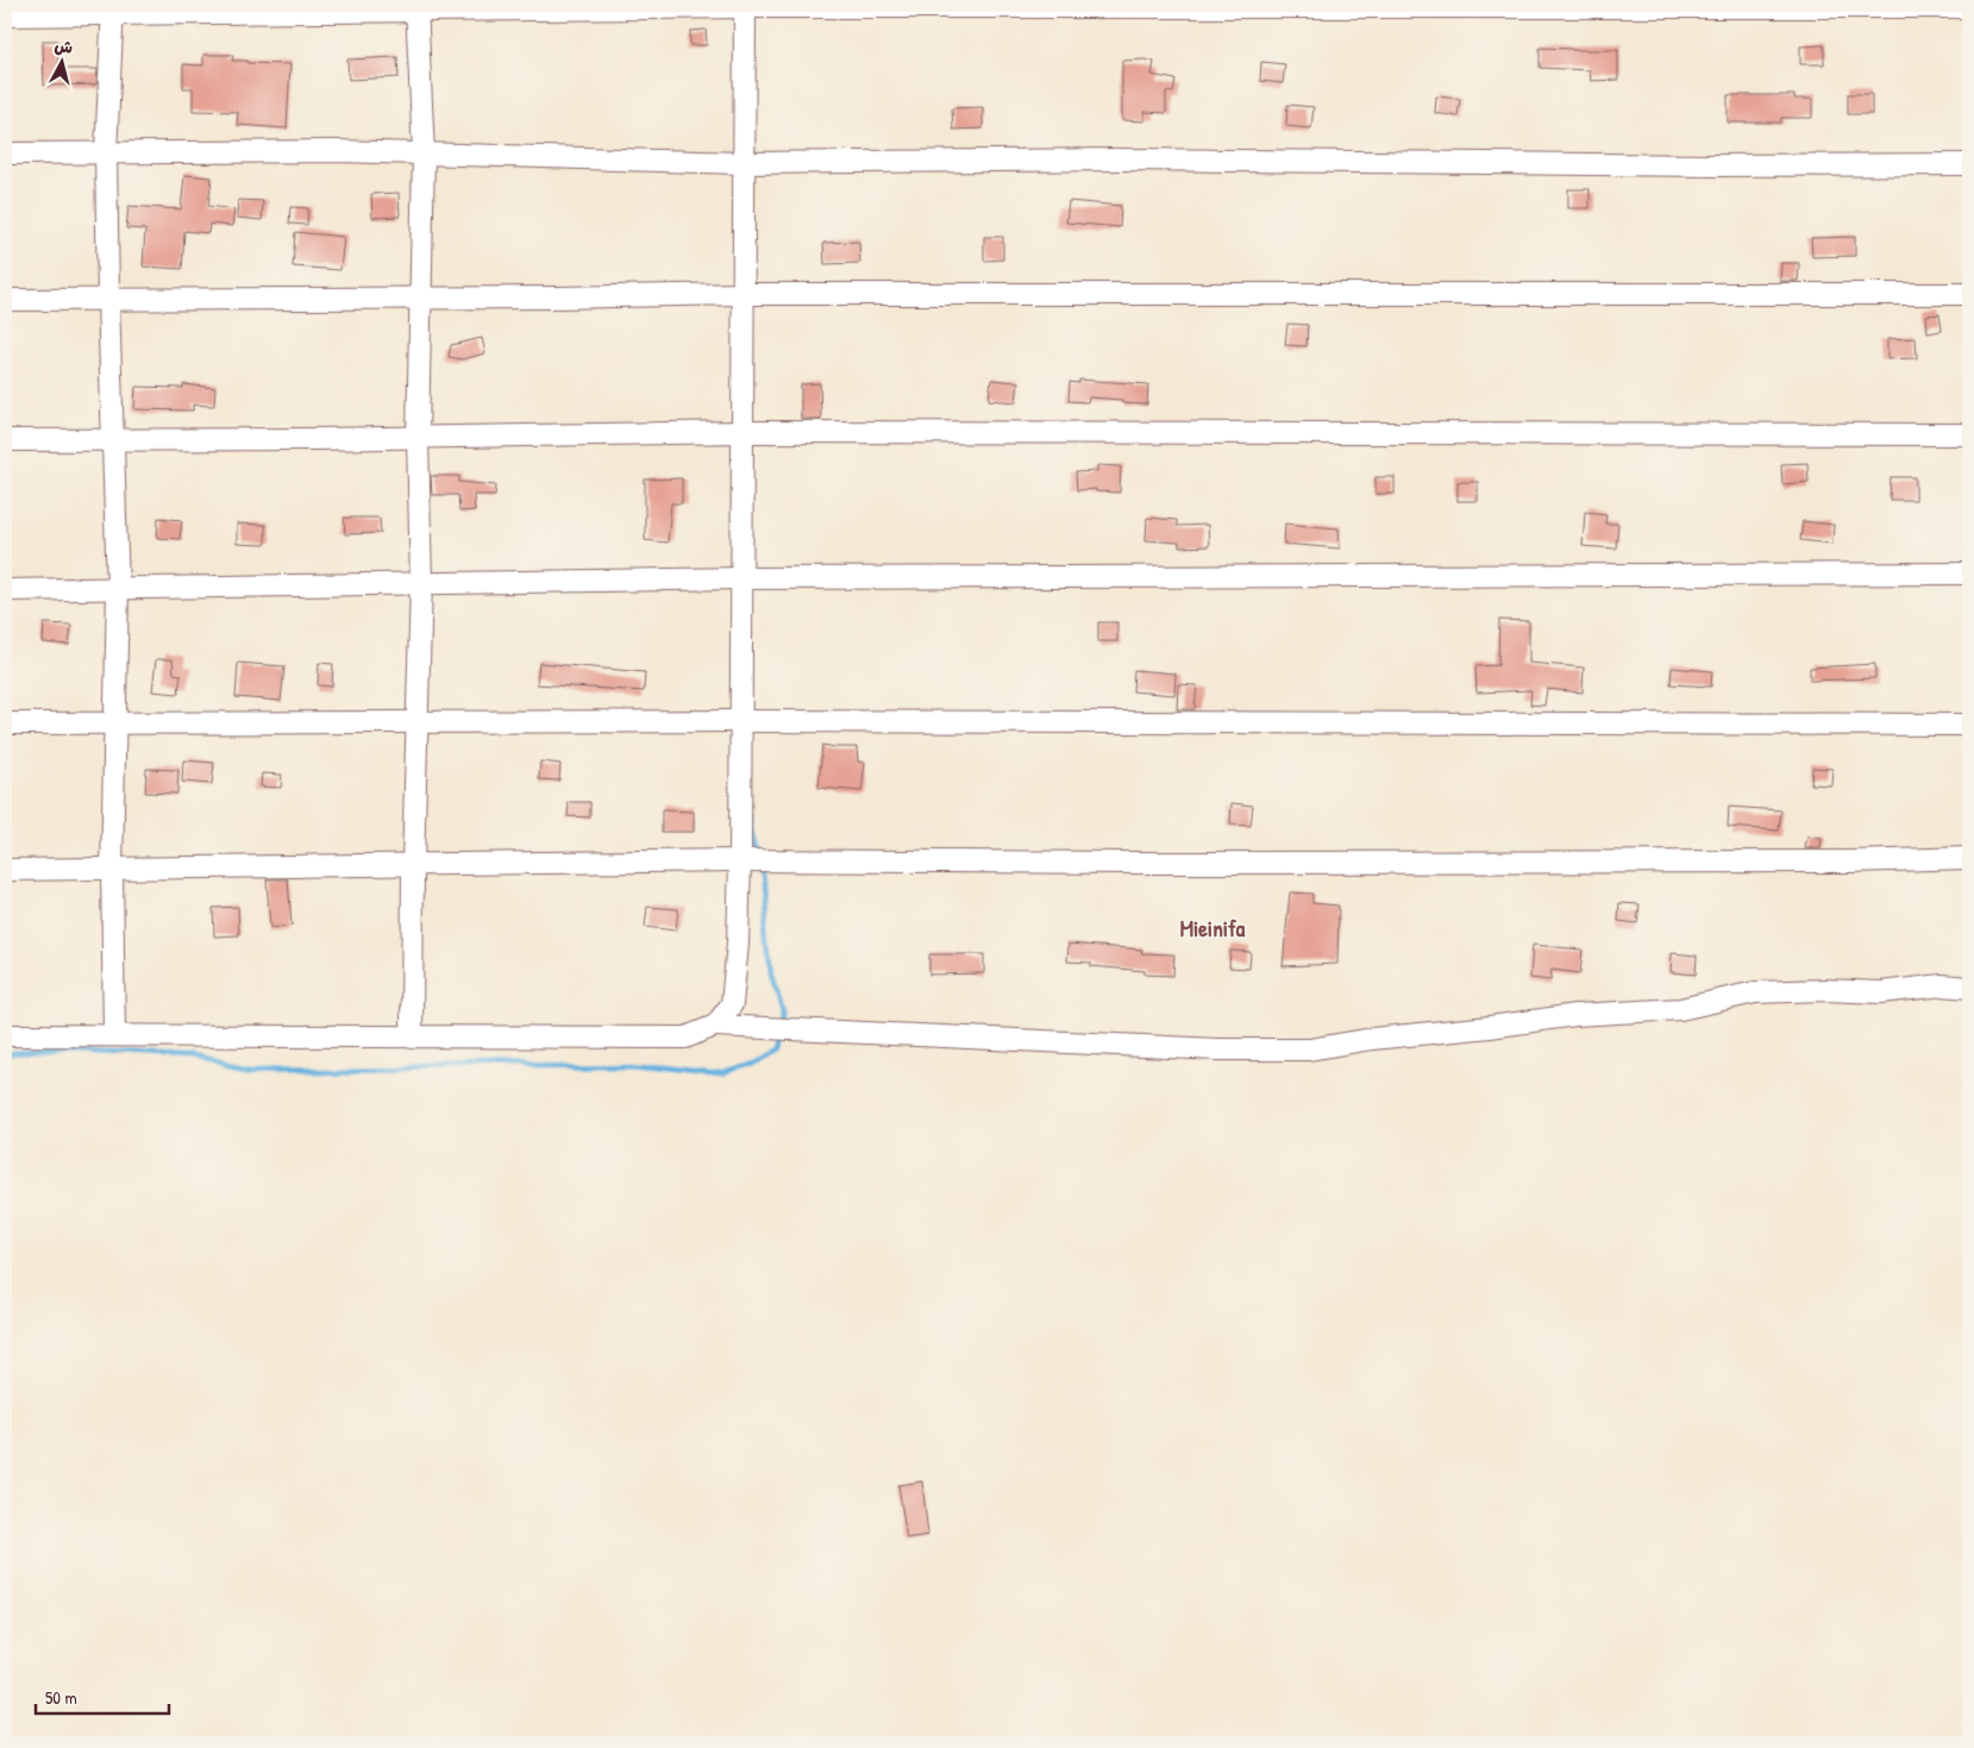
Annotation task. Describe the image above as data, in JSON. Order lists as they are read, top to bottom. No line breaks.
{"districts":["Mieinifa"],"scale_bar":"50 m","north":"top"}
